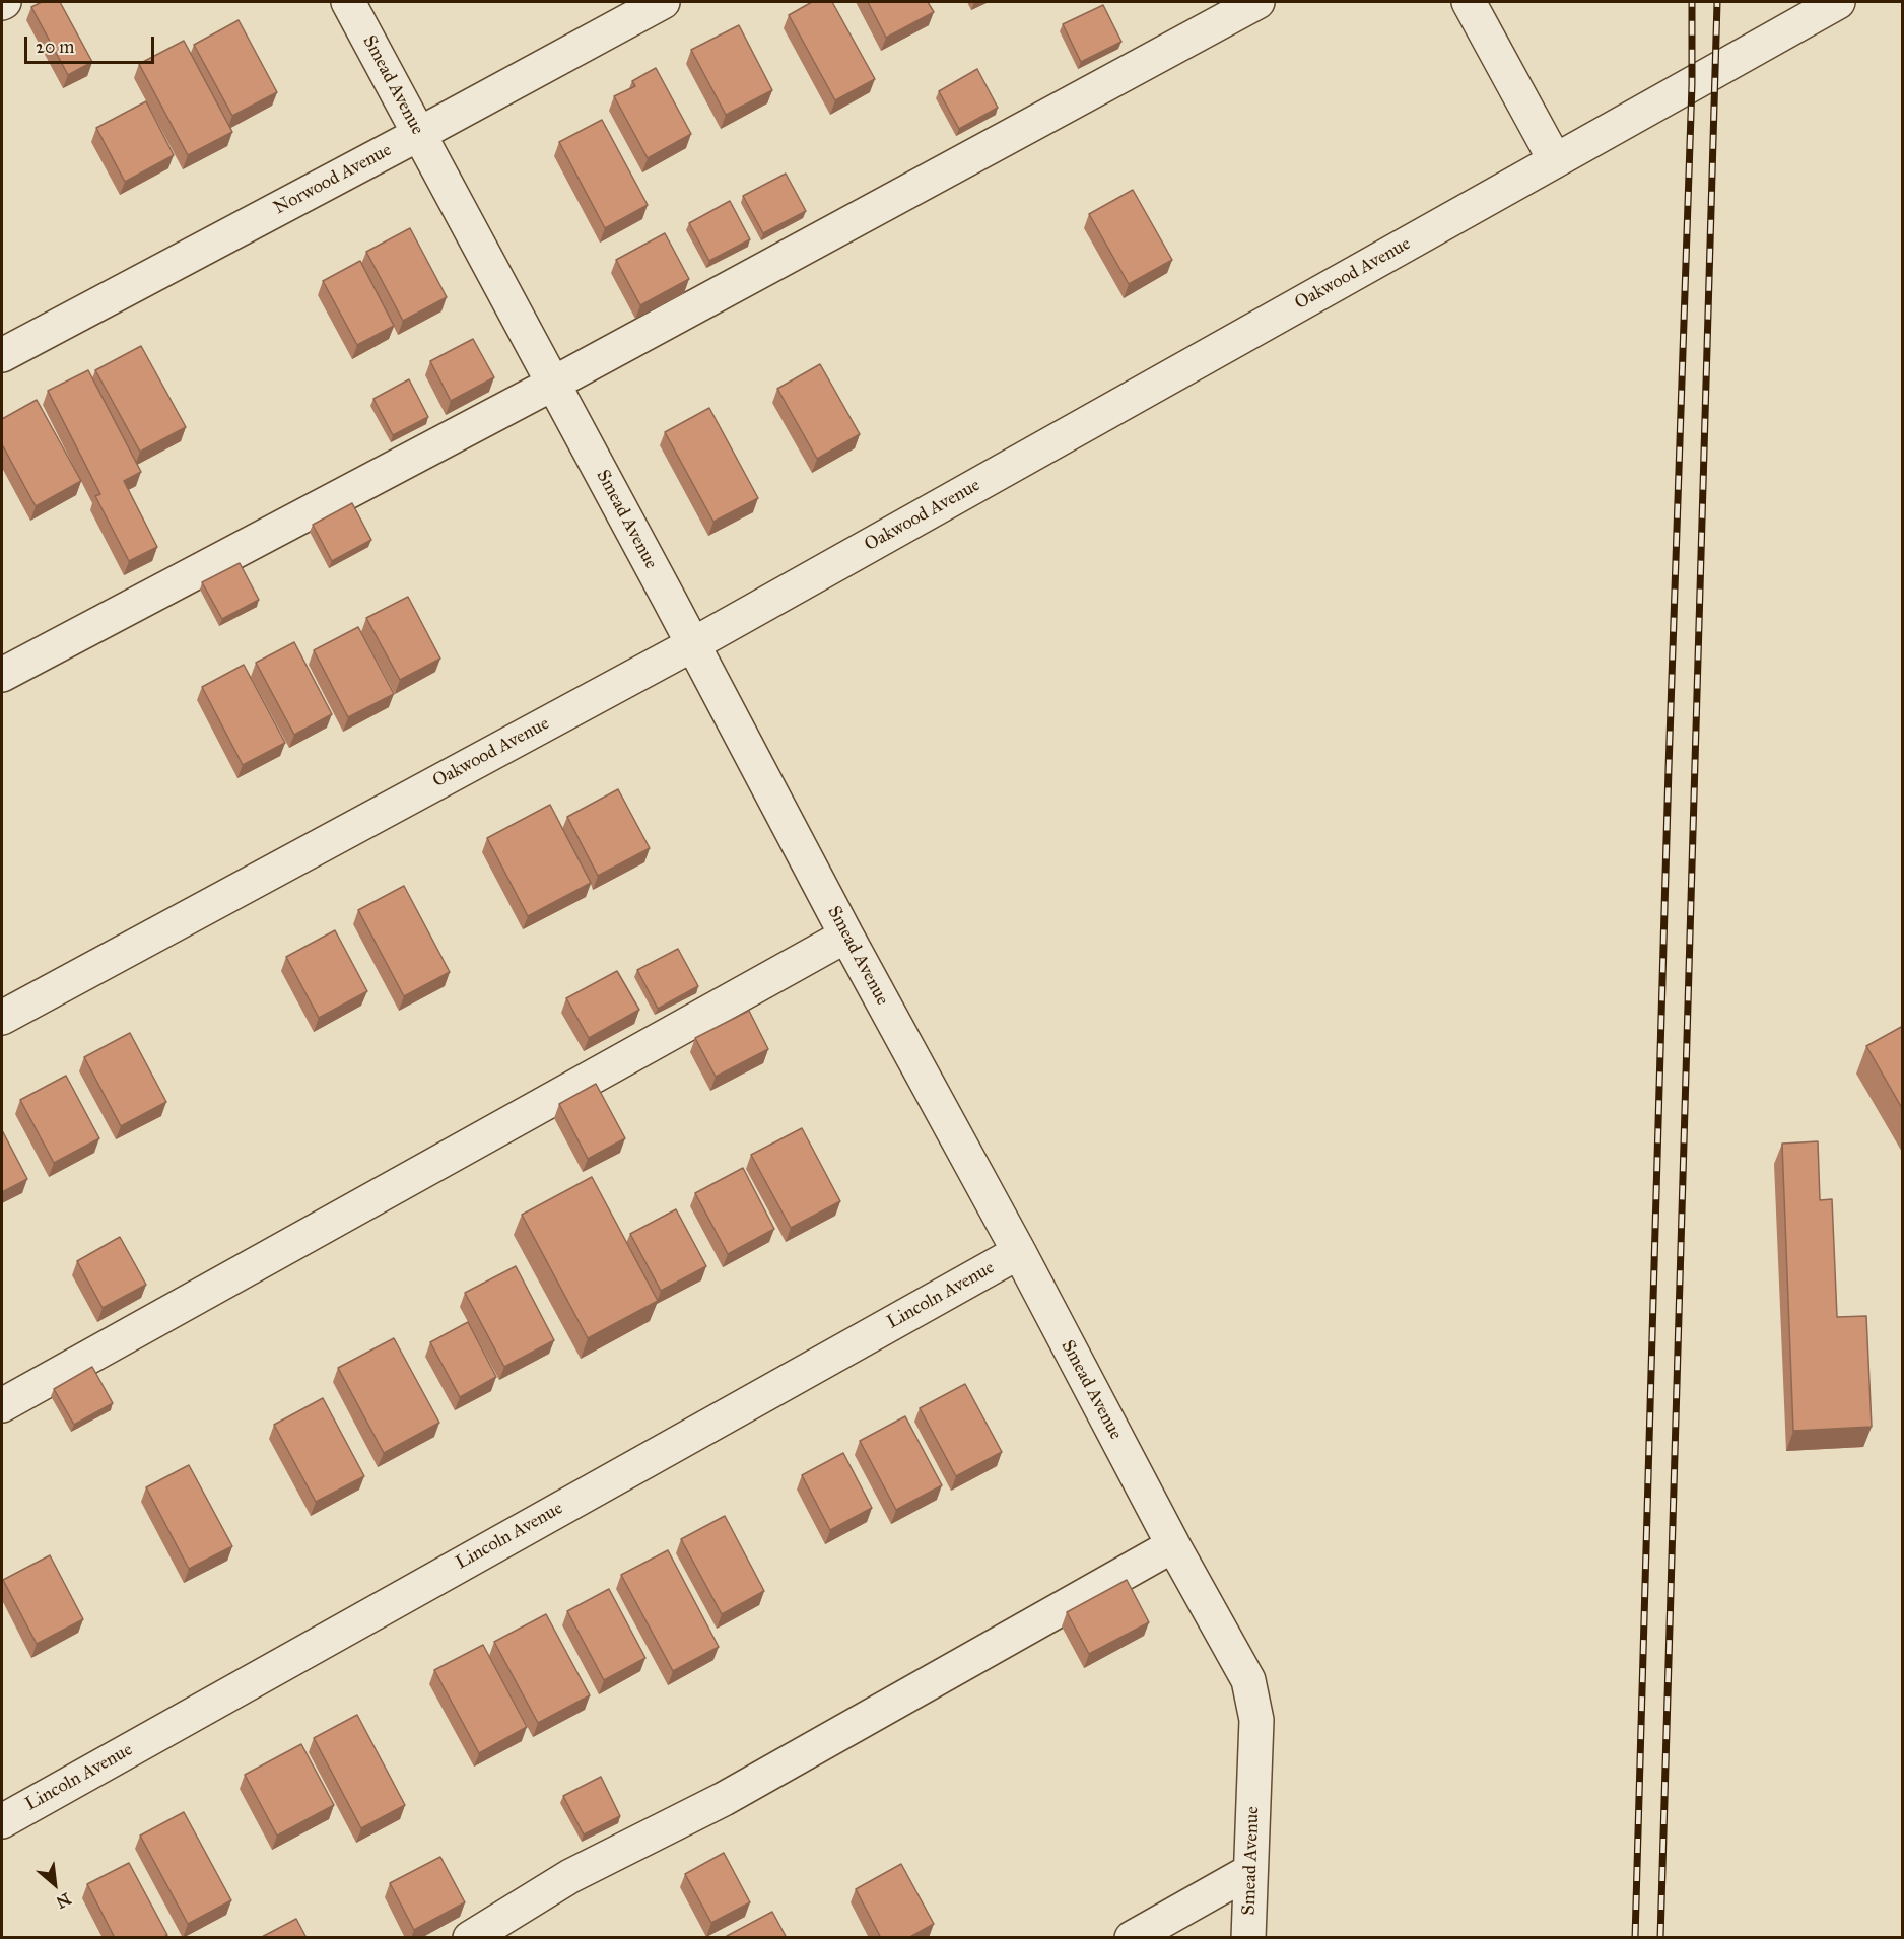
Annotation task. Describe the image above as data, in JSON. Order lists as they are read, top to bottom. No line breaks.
{"streets":{"street":["Smead Avenue","Norwood Avenue","Oakwood Avenue","Lincoln Avenue"]},"crossings":[["Smead Avenue","Norwood Avenue"],["Smead Avenue","Oakwood Avenue"],["Smead Avenue","Lincoln Avenue"]],"scale_bar":"20 m","north":"bottom right"}
